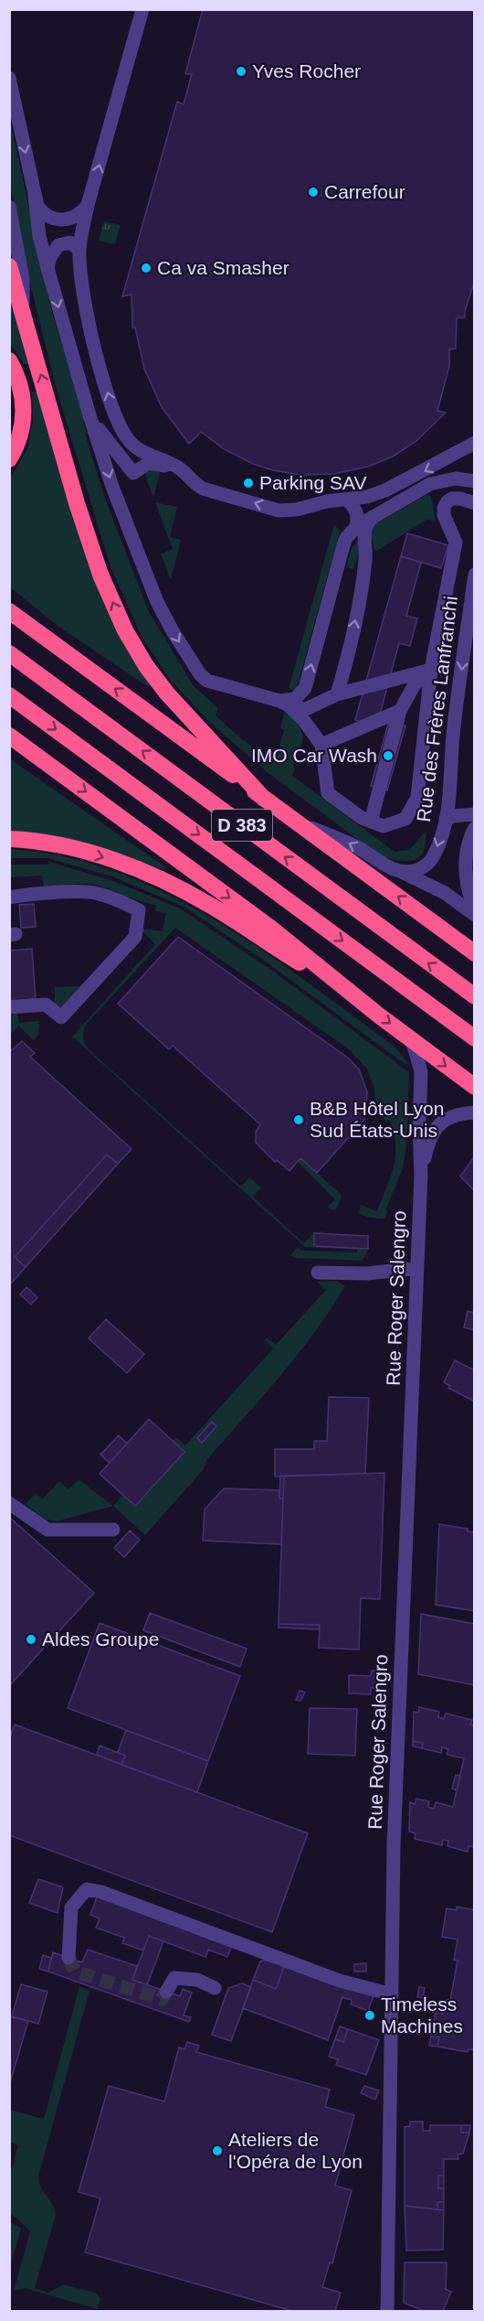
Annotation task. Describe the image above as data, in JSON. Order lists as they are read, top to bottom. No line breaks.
{"streets":{"highway":["D 383"],"street":["Rue des Frères Lanfranchi","Rue Roger Salengro"]},"places":["Yves Rocher","Carrefour","Ca va Smasher","Parking SAV","IMO Car Wash","B&B Hôtel Lyon Sud États-Unis","Aldes Groupe","Timeless Machines","Ateliers de l'Opéra de Lyon"]}
